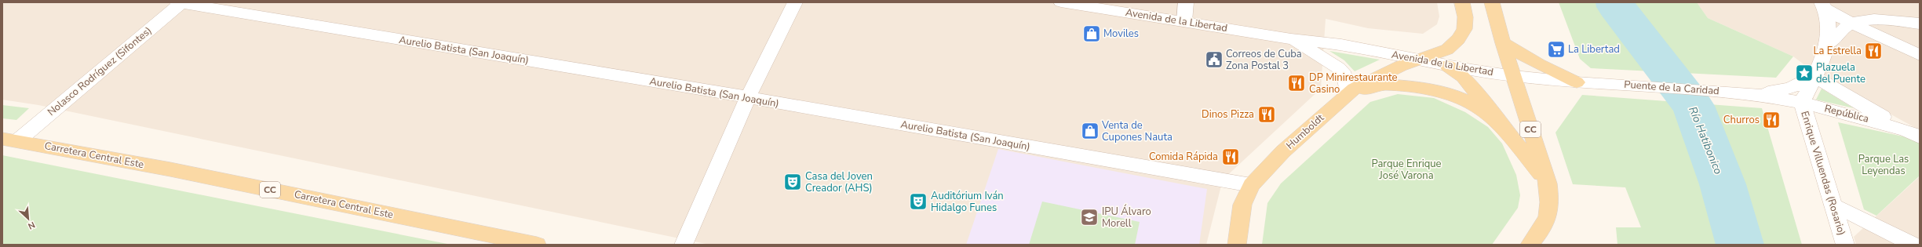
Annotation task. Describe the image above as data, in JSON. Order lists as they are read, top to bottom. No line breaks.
{"streets":{"main road":["CC","Humboldt","Carretera Central Este"],"street":["Avenida de la Libertad","Aurelio Batista (San Joaquín)","Nolasco Rodríguez (Sifontes)","Puente de la Caridad","República","Enrique Villuendas (Rosario)"]},"crossings":[["Avenida de la Libertad","Puente de la Caridad"],["Avenida de la Libertad","CC"],["Avenida de la Libertad","Humboldt"],["Aurelio Batista (San Joaquín)","Nolasco Rodríguez (Sifontes)"],["Aurelio Batista (San Joaquín)","Humboldt"],["Nolasco Rodríguez (Sifontes)","Carretera Central Este"],["Puente de la Caridad","República"],["República","Enrique Villuendas (Rosario)"]],"water":["Río Hatibonico"],"parks":["Parque Las Leyendas","Parque Enrique José Varona"],"places":{"shop":["Moviles","Venta de Cupones Nauta"],"supermarket":["La Libertad"],"restaurant":["La Estrella","DP Minirestaurante Casino","Dinos Pizza","Churros","Comida Rápida"],"public building":["Correos de Cuba Zona Postal 3"],"place":["Plazuela del Puente"],"theatre":["Casa del Joven Creador (AHS)","Auditórium Iván Hidalgo Funes"],"school or university":["IPU Álvaro Morell"]},"north":"bottom right"}
